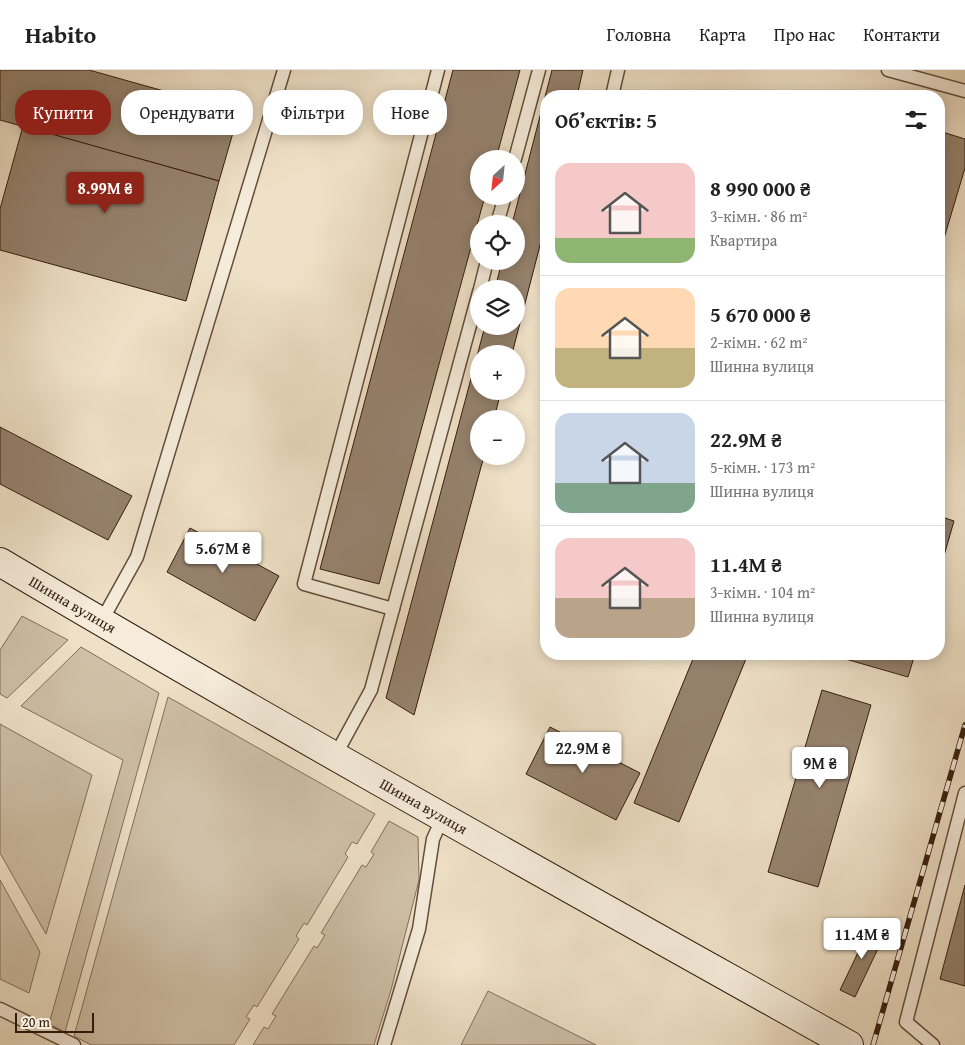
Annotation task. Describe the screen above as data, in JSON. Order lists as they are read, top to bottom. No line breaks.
{"streets":{"street":["Шинна вулиця"]},"scale_bar":"20 m","north":"bottom left","page":{"header":"Habito","nav":["Головна","Карта","Про нас","Контакти"],"chip":["Купити","Орендувати","Фільтри","Нове"],"heading":"Об’єктів: 5","map_buttons":["+","−"],"list":[{"name":"8 990 000 ₴","note":"3-кімн. · 86 m² · Квартира"},{"name":"5 670 000 ₴","note":"2-кімн. · 62 m² · Шинна вулиця"},{"name":"22.9M ₴","note":"5-кімн. · 173 m² · Шинна вулиця"},{"name":"11.4M ₴","note":"3-кімн. · 104 m² · Шинна вулиця"}],"price":["8.99M ₴","5.67M ₴","22.9M ₴","9M ₴","11.4M ₴"],"scale":"20 m"}}
